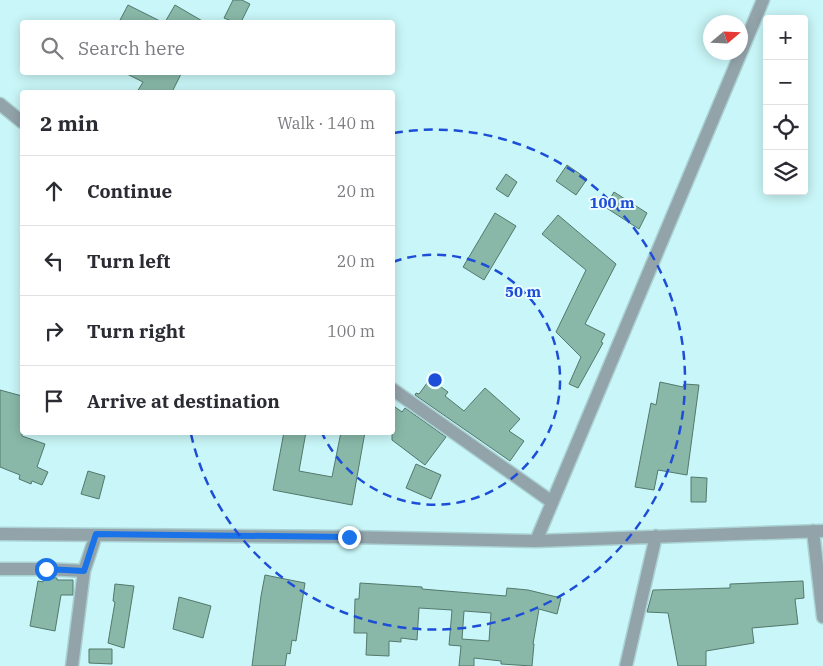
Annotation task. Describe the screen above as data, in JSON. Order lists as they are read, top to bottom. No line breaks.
{"north":"right","page":{"map_buttons":["+","−"],"search":"Search here","heading":["2 min","Walk · 140 m"],"list":[["Continue","20 m"],["Turn left","20 m"],["Turn right","100 m"],"Arrive at destination"]},"rings":["100 m","50 m"]}
